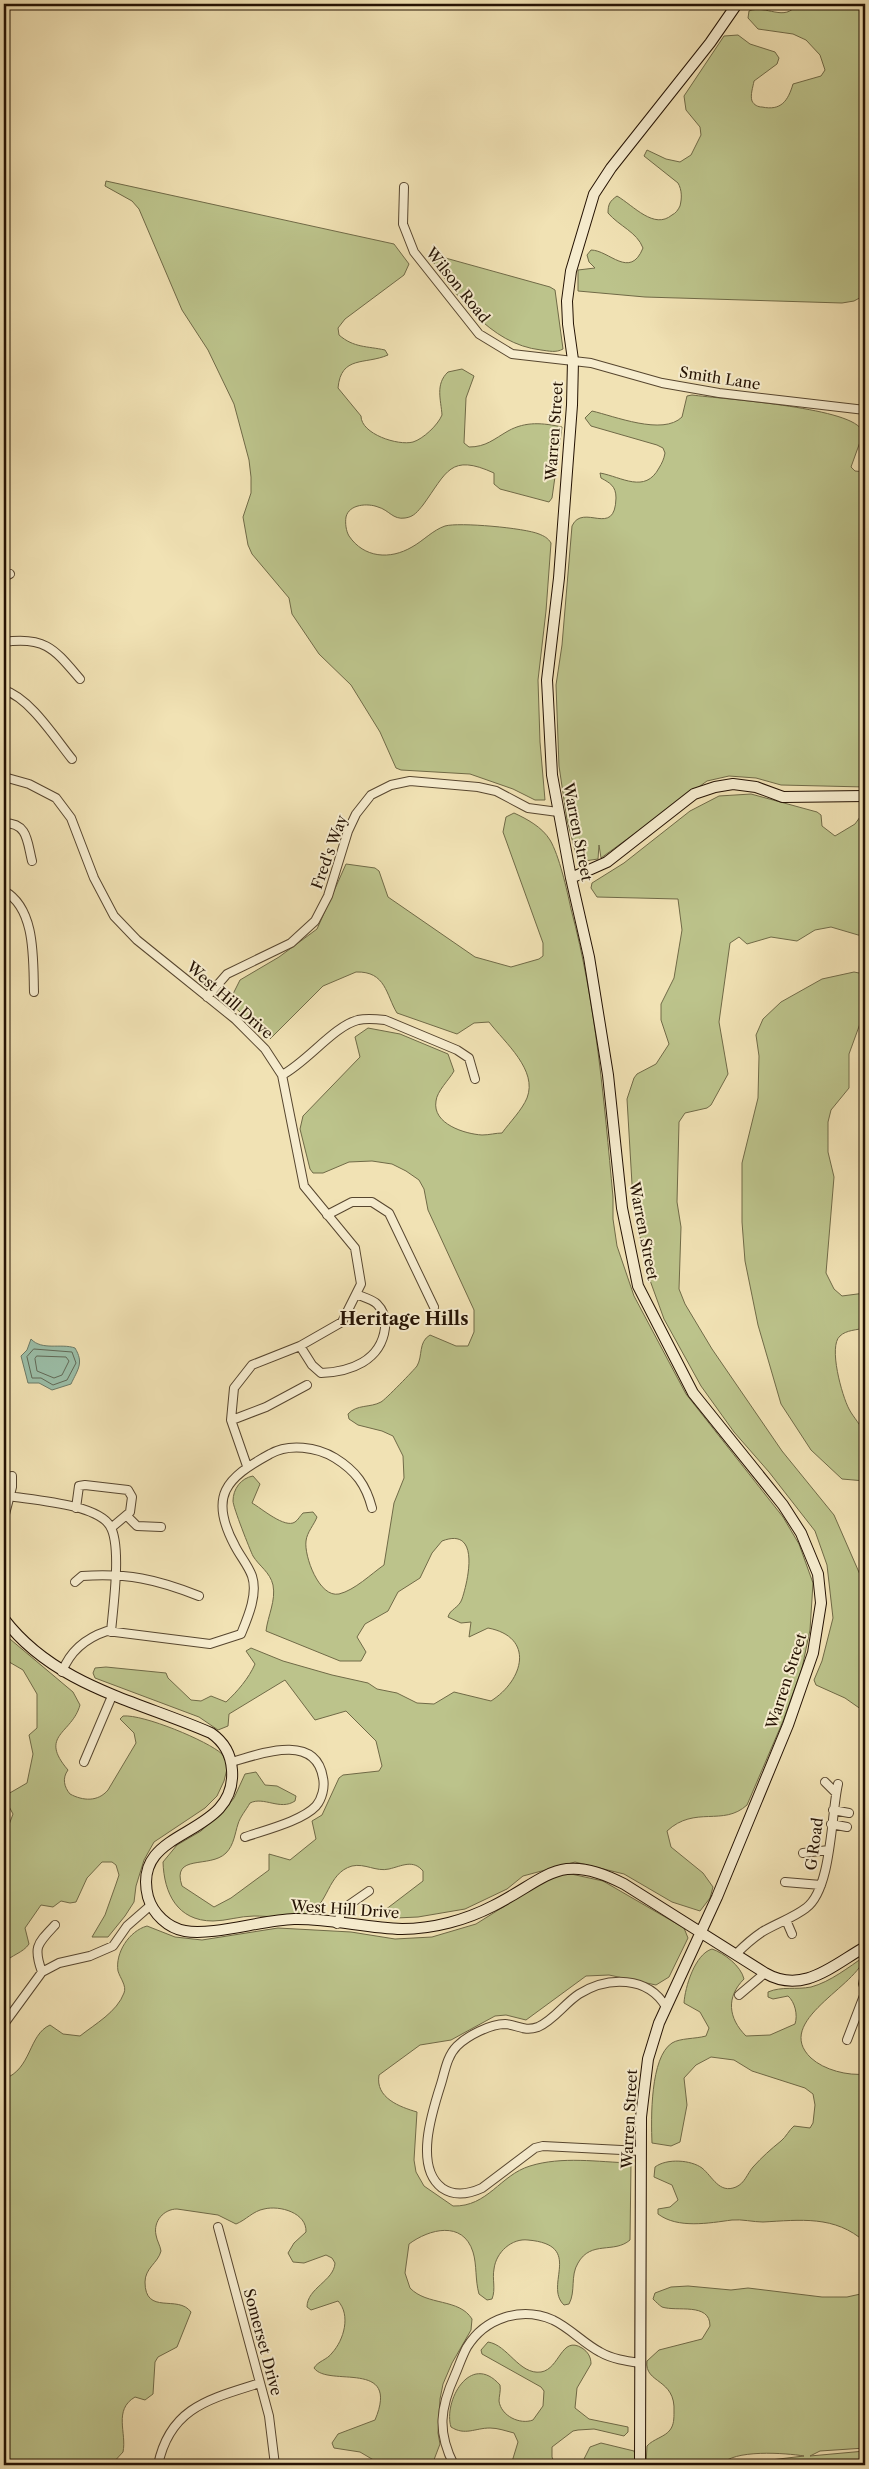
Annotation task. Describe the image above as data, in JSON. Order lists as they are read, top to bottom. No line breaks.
{"streets":{"street":["Wilson Road","Smith Lane","Warren Street","Fred's Way","West Hill Drive","G Road","Somerset Drive"]},"crossings":[["Wilson Road","Smith Lane"],["Wilson Road","Warren Street"],["Smith Lane","Warren Street"],["Warren Street","Fred's Way"],["Warren Street","West Hill Drive"],["Fred's Way","West Hill Drive"],["West Hill Drive","G Road"]],"districts":["Heritage Hills"]}
